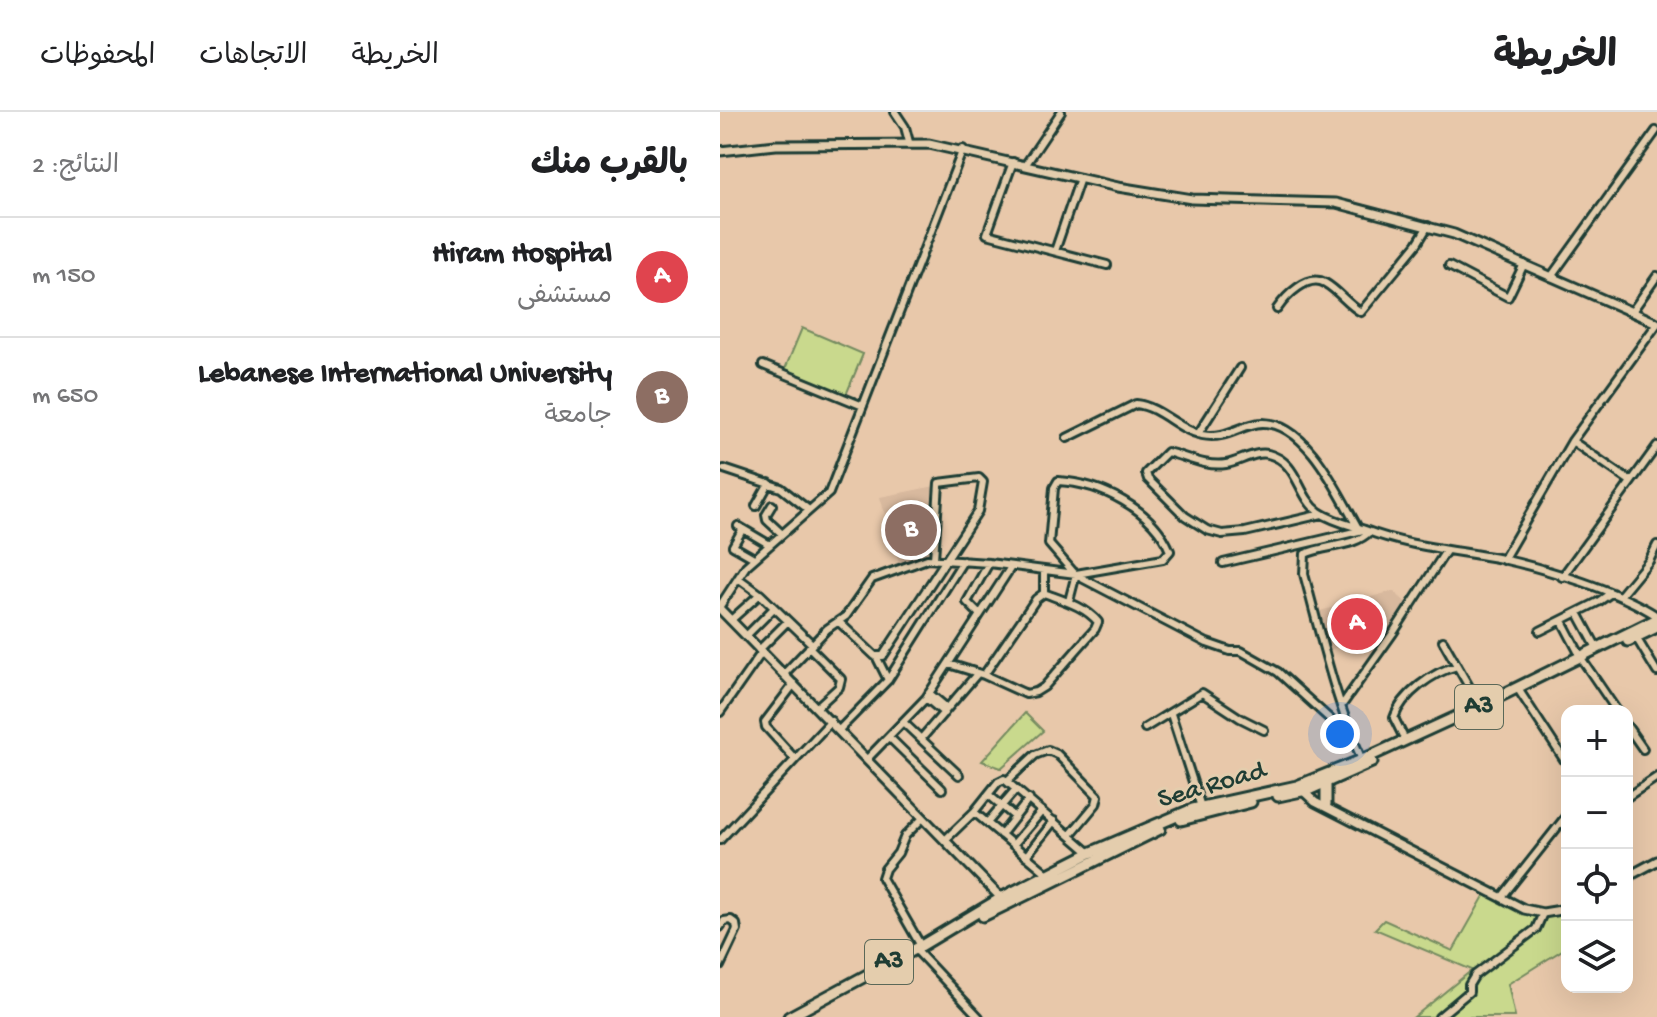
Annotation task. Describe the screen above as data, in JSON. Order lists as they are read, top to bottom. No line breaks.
{"streets":{"highway":["A3","Sea Road"]},"page":{"header":"الخريطة","nav":["الخريطة","الاتجاهات","المحفوظات"],"heading":["بالقرب منك","النتائج: 2"],"list":[{"mark":"A","name":"Hiram Hospital","note":"مستشفى","value":"150 m"},{"mark":"B","name":"Lebanese International University","note":"جامعة","value":"650 m"}],"pins":["B","A"],"map_buttons":["+","−"]}}
